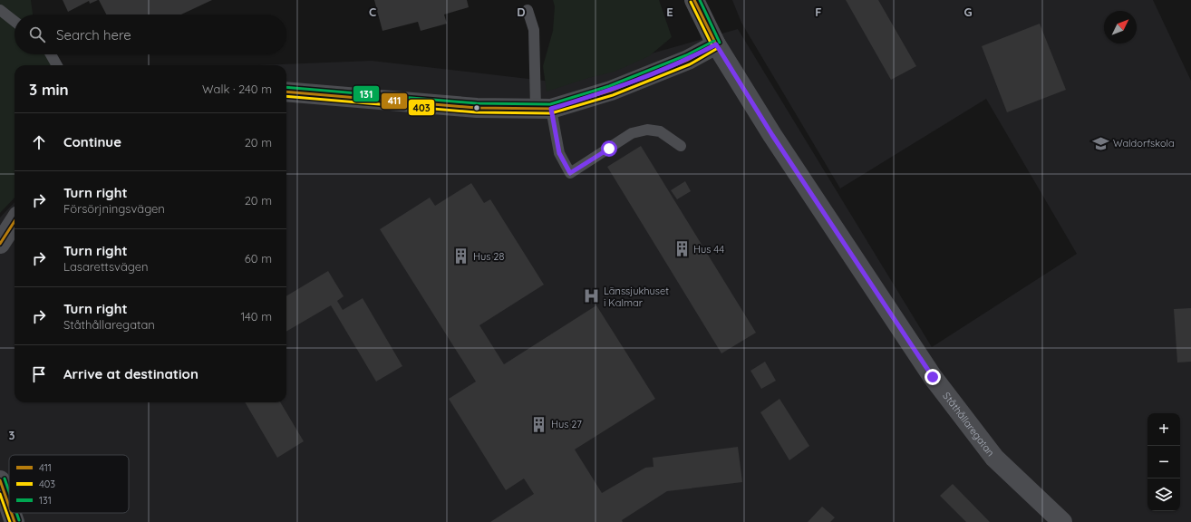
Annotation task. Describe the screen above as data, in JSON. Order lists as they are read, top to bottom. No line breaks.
{"streets":{"street":["Ståthållaregatan"]},"places":{"school or university":["Waldorfskola"],"building":["Hus 44","Hus 28","Hus 27"],"hospital":["Länssjukhuset i Kalmar"]},"lines":["transit line 411","transit line 131","transit line 403"],"legend":["411","403","131"],"north":"top right","page":{"search":"Search here","heading":["3 min","Walk · 240 m"],"list":[["Continue","20 m"],["Turn right","Försörjningsvägen","20 m"],["Turn right","Lasarettsvägen","60 m"],["Turn right","Ståthållaregatan","140 m"],"Arrive at destination"],"map_buttons":["+","−"]},"grid":{"columns":["C","D","E","F","G"],"rows":["3"]}}
